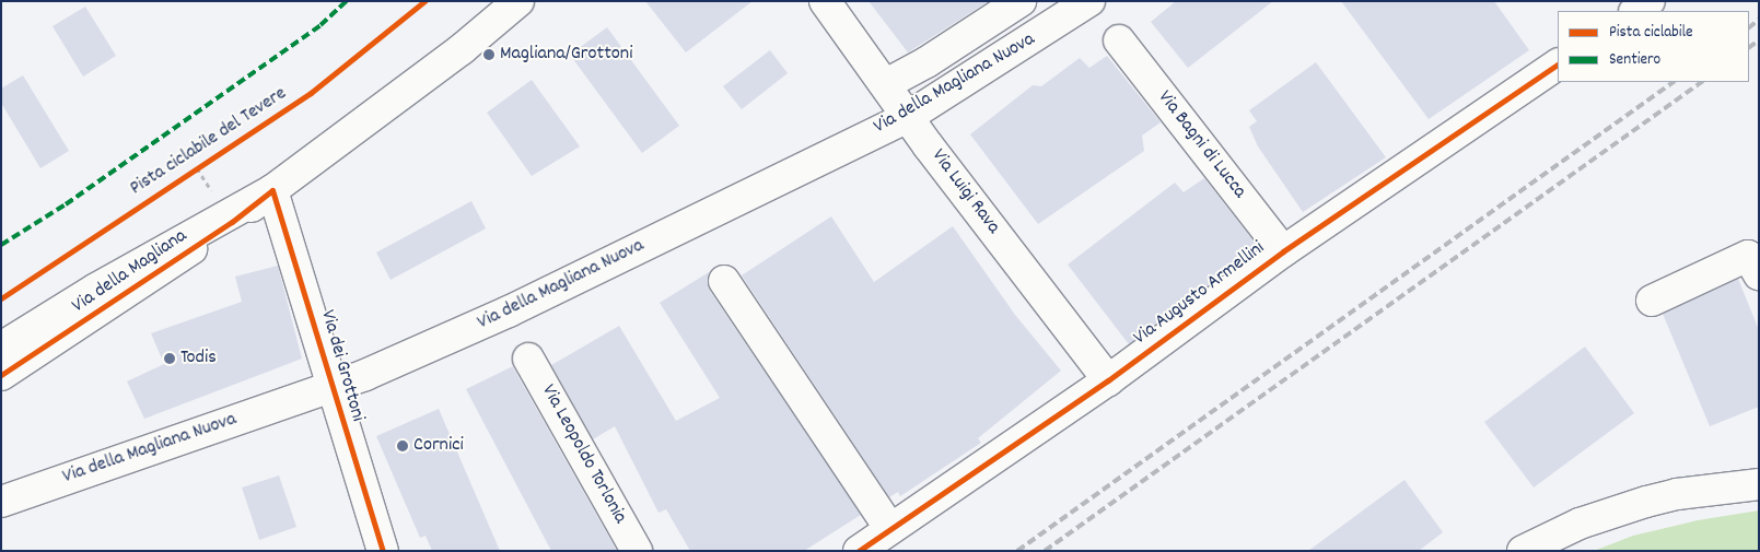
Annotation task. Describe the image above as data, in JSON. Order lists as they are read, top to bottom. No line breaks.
{"streets":{"street":["Via della Magliana Nuova","Via Bagni di Lucca","Via Luigi Rava","Via della Magliana","Via Augusto Armellini","Via dei Grottoni","Via Leopoldo Torlonia"],"cycle path":["Pista ciclabile del Tevere"]},"crossings":[["Via della Magliana Nuova","Via Luigi Rava"],["Via della Magliana Nuova","Via dei Grottoni"],["Via Bagni di Lucca","Via Augusto Armellini"],["Via Luigi Rava","Via Augusto Armellini"],["Via della Magliana","Via dei Grottoni"]],"places":["Magliana/Grottoni","Todis","Cornici"],"legend":["Pista ciclabile","Sentiero"]}
